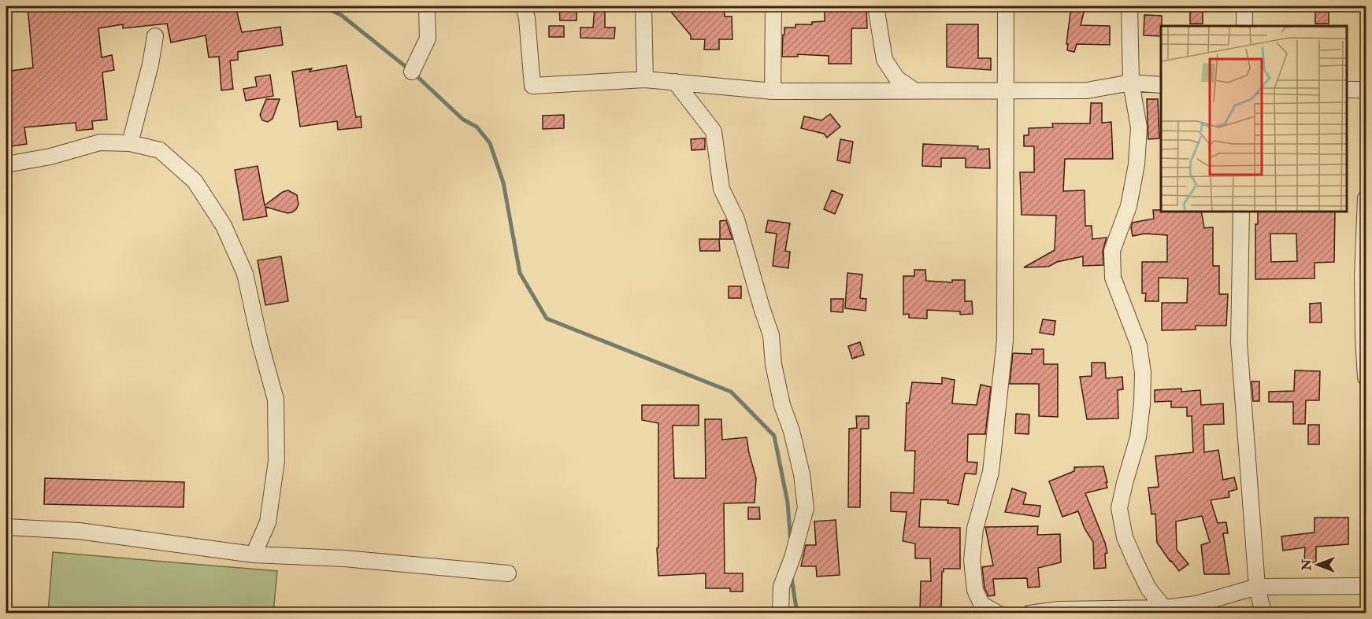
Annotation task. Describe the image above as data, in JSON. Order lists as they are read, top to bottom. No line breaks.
{"north":"left"}
